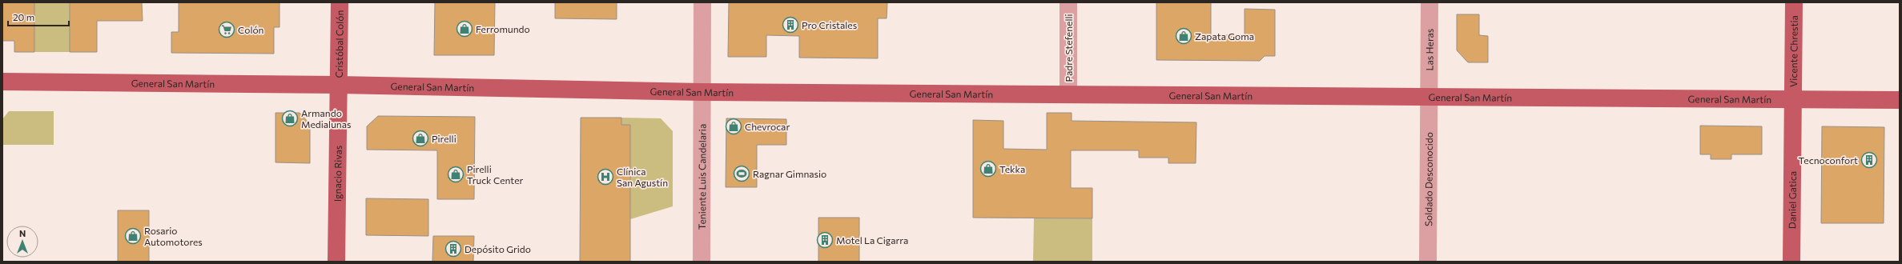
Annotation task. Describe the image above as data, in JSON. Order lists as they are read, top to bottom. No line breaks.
{"streets":{"main road":["Cristóbal Colón","Vicente Chrestia","General San Martín","Ignacio Rivas","Daniel Gatica"],"street":["Padre Stefenelli","Las Heras","Teniente Luis Candelaria","Soldado Desconocido"]},"crossings":[["Cristóbal Colón","General San Martín"],["Cristóbal Colón","Ignacio Rivas"],["Padre Stefenelli","General San Martín"],["Las Heras","General San Martín"],["Las Heras","Soldado Desconocido"],["Vicente Chrestia","General San Martín"],["Vicente Chrestia","Daniel Gatica"],["General San Martín","Ignacio Rivas"],["General San Martín","Teniente Luis Candelaria"],["General San Martín","Soldado Desconocido"],["General San Martín","Daniel Gatica"]],"places":{"building":["Pro Cristales","Tecnoconfort","Motel La Cigarra","Depósito Grido"],"shop":["Ferromundo","Zapata Goma","Armando Medialunas","Chevrocar","Pirelli","Tekka","Pirelli Truck Center","Rosario Automotores"],"supermarket":["Colón"],"sports":["Ragnar Gimnasio"],"hospital":["Clínica San Agustín"]},"scale_bar":"20 m","north":"top"}
